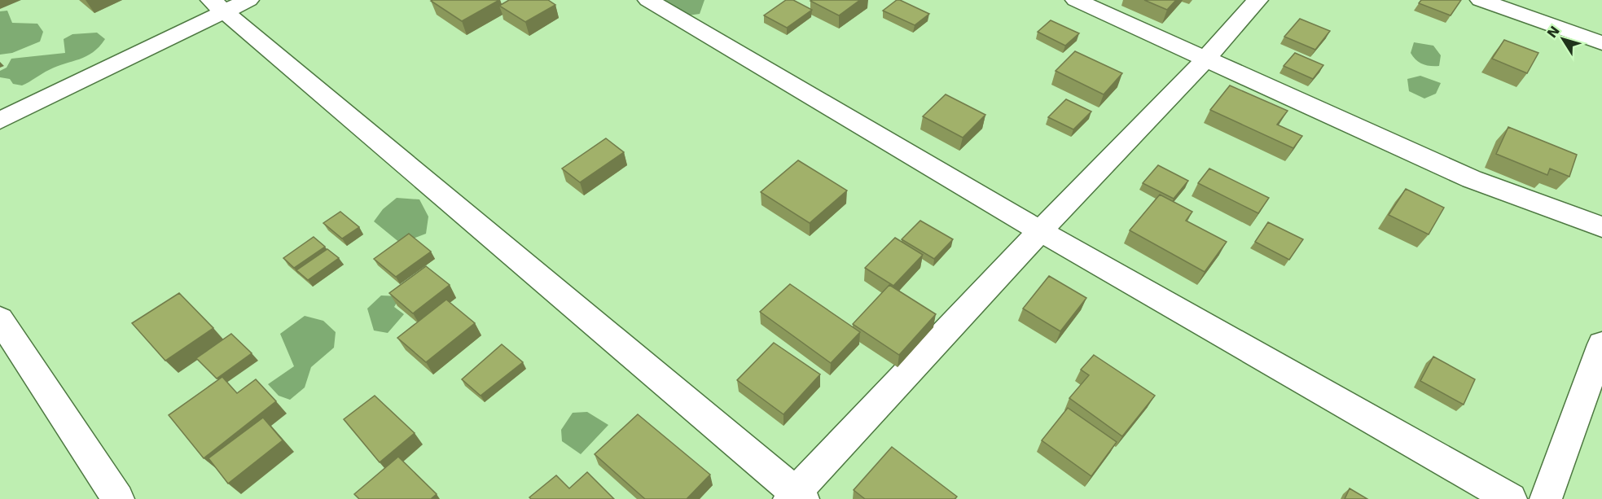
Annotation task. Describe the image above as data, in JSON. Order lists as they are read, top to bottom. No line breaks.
{"north":"top left"}
